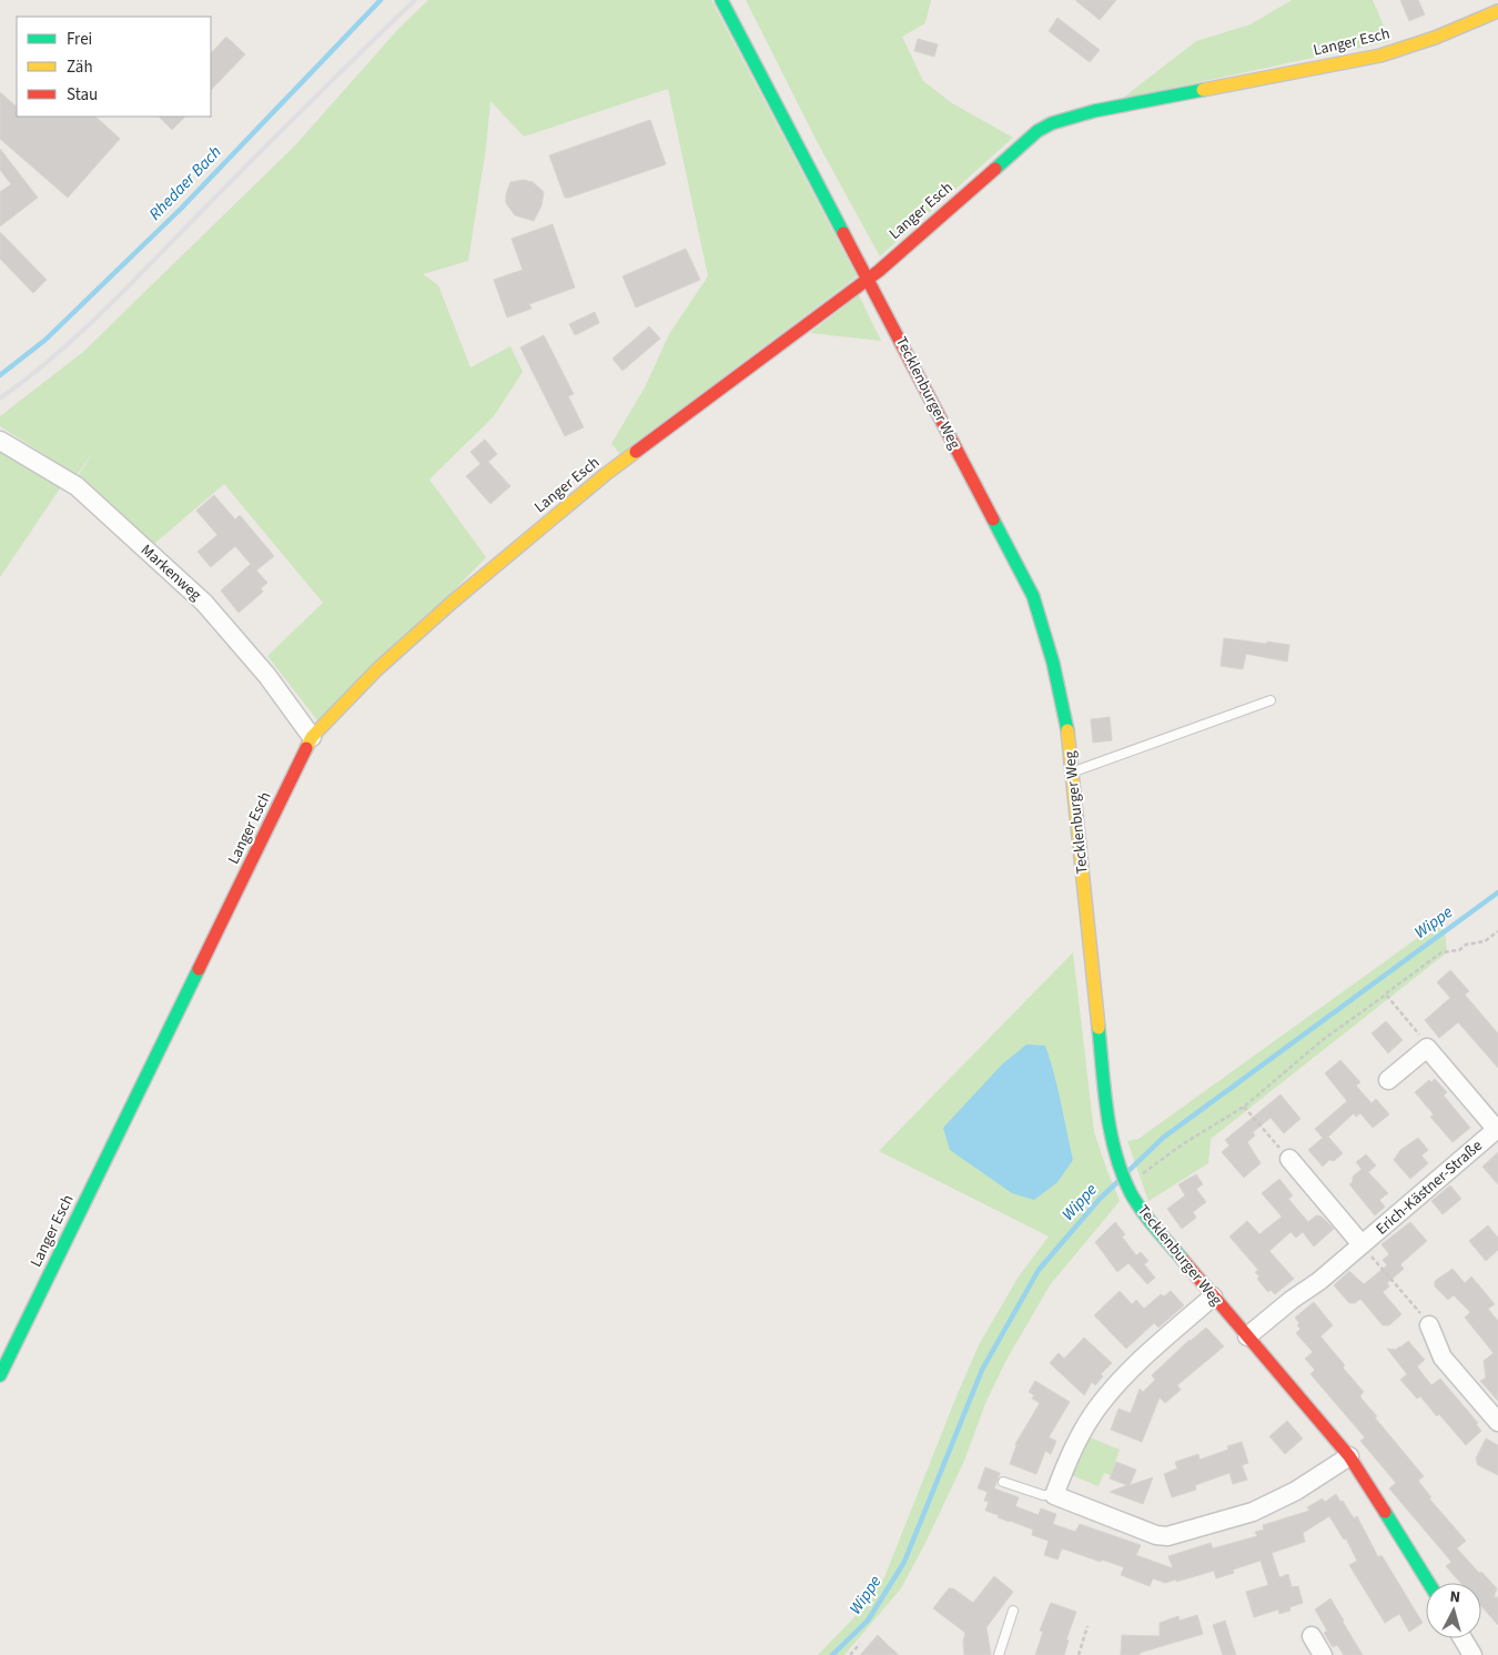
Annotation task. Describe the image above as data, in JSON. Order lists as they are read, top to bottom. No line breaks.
{"streets":{"street":["Langer Esch","Tecklenburger Weg","Markenweg","Erich-Kästner-Straße"]},"crossings":[["Langer Esch","Tecklenburger Weg"],["Langer Esch","Markenweg"],["Tecklenburger Weg","Erich-Kästner-Straße"]],"water":["Rhedaer Bach","Wippe"],"legend":["Frei","Zäh","Stau"],"north":"top"}
